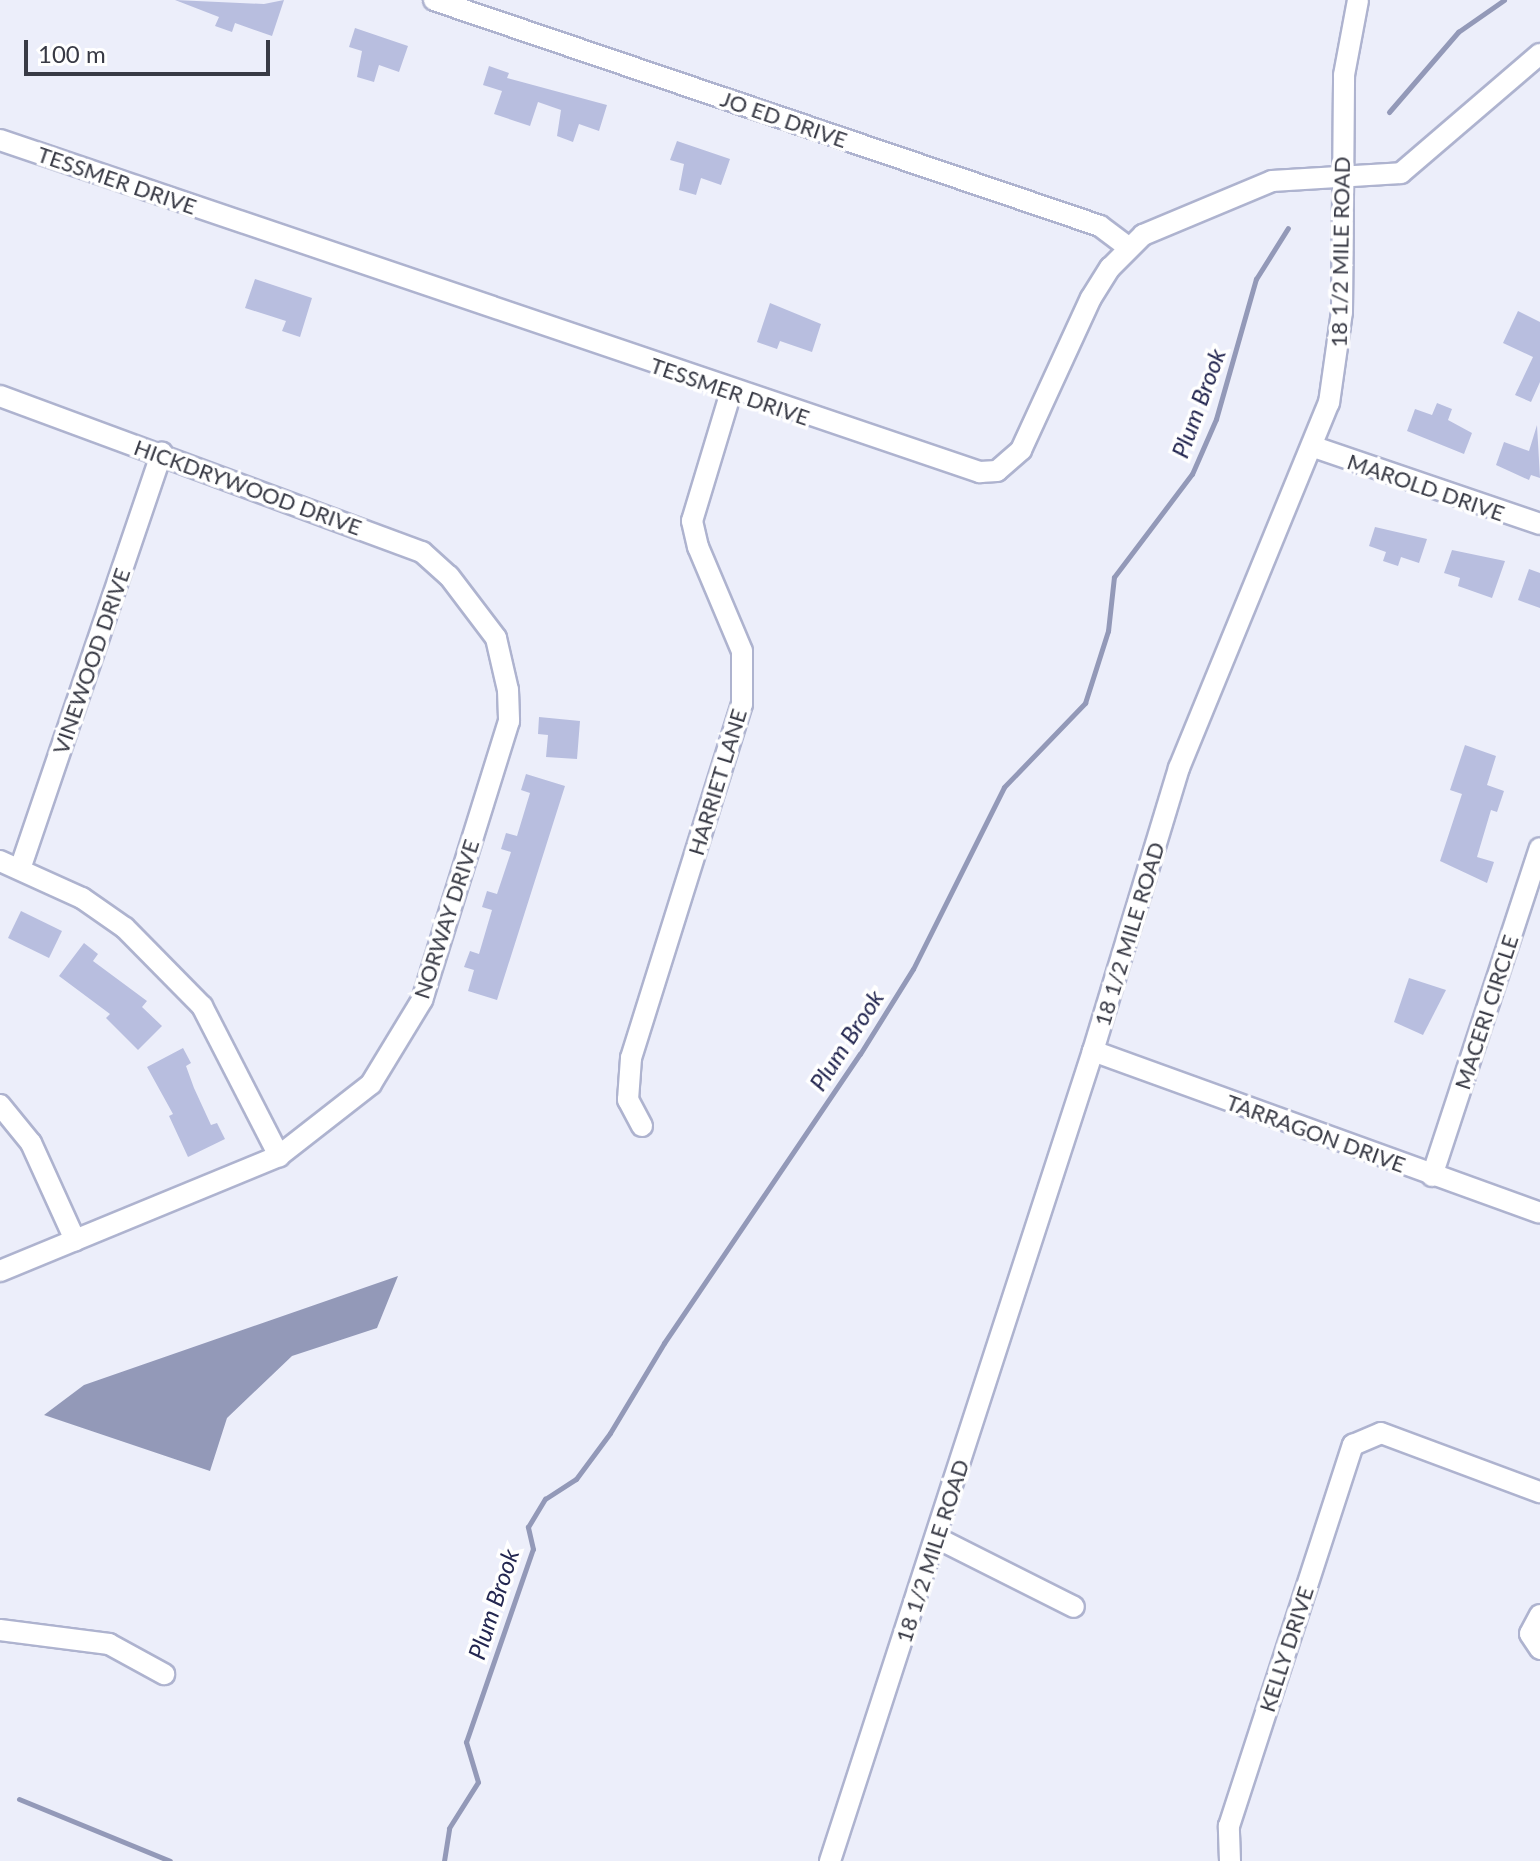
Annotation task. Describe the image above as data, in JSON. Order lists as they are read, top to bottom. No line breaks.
{"streets":{"street":["JO ED DRIVE","TESSMER DRIVE","18 1/2 MILE ROAD","HICKDRYWOOD DRIVE","MAROLD DRIVE","VINEWOOD DRIVE","HARRIET LANE","NORWAY DRIVE","MACERI CIRCLE","TARRAGON DRIVE","KELLY DRIVE"]},"crossings":[["JO ED DRIVE","TESSMER DRIVE"],["TESSMER DRIVE","18 1/2 MILE ROAD"],["TESSMER DRIVE","HARRIET LANE"],["18 1/2 MILE ROAD","MAROLD DRIVE"],["18 1/2 MILE ROAD","TARRAGON DRIVE"],["HICKDRYWOOD DRIVE","VINEWOOD DRIVE"],["HICKDRYWOOD DRIVE","NORWAY DRIVE"],["MACERI CIRCLE","TARRAGON DRIVE"]],"water":["Plum Brook"],"scale_bar":"100 m"}
